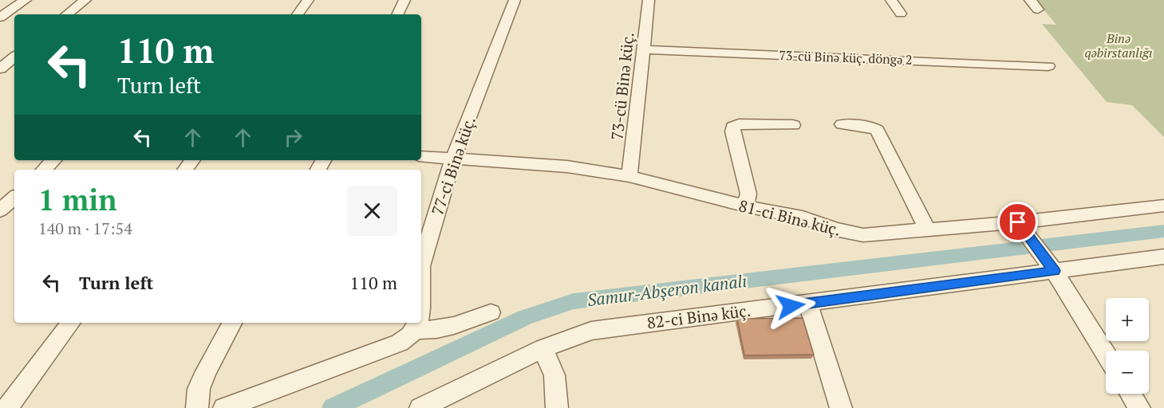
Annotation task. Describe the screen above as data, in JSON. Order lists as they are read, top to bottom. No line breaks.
{"streets":{"street":["73-cü Binə küç. döngə 2","73-cü Binə küç.","77-ci Binə küç.","81-ci Binə küç.","82-ci Binə küç."]},"crossings":[["73-cü Binə küç. döngə 2","73-cü Binə küç."],["73-cü Binə küç.","81-ci Binə küç."],["77-ci Binə küç.","81-ci Binə küç."]],"water":["Samur-Abşeron kanalı"],"parks":["Binə qəbirstanlığı"],"page":{"turn":["110 m","Turn left"],"heading":["1 min","140 m · 17:54"],"list":[{"name":"Turn left","value":"110 m"}],"map_buttons":["+","−"]}}
